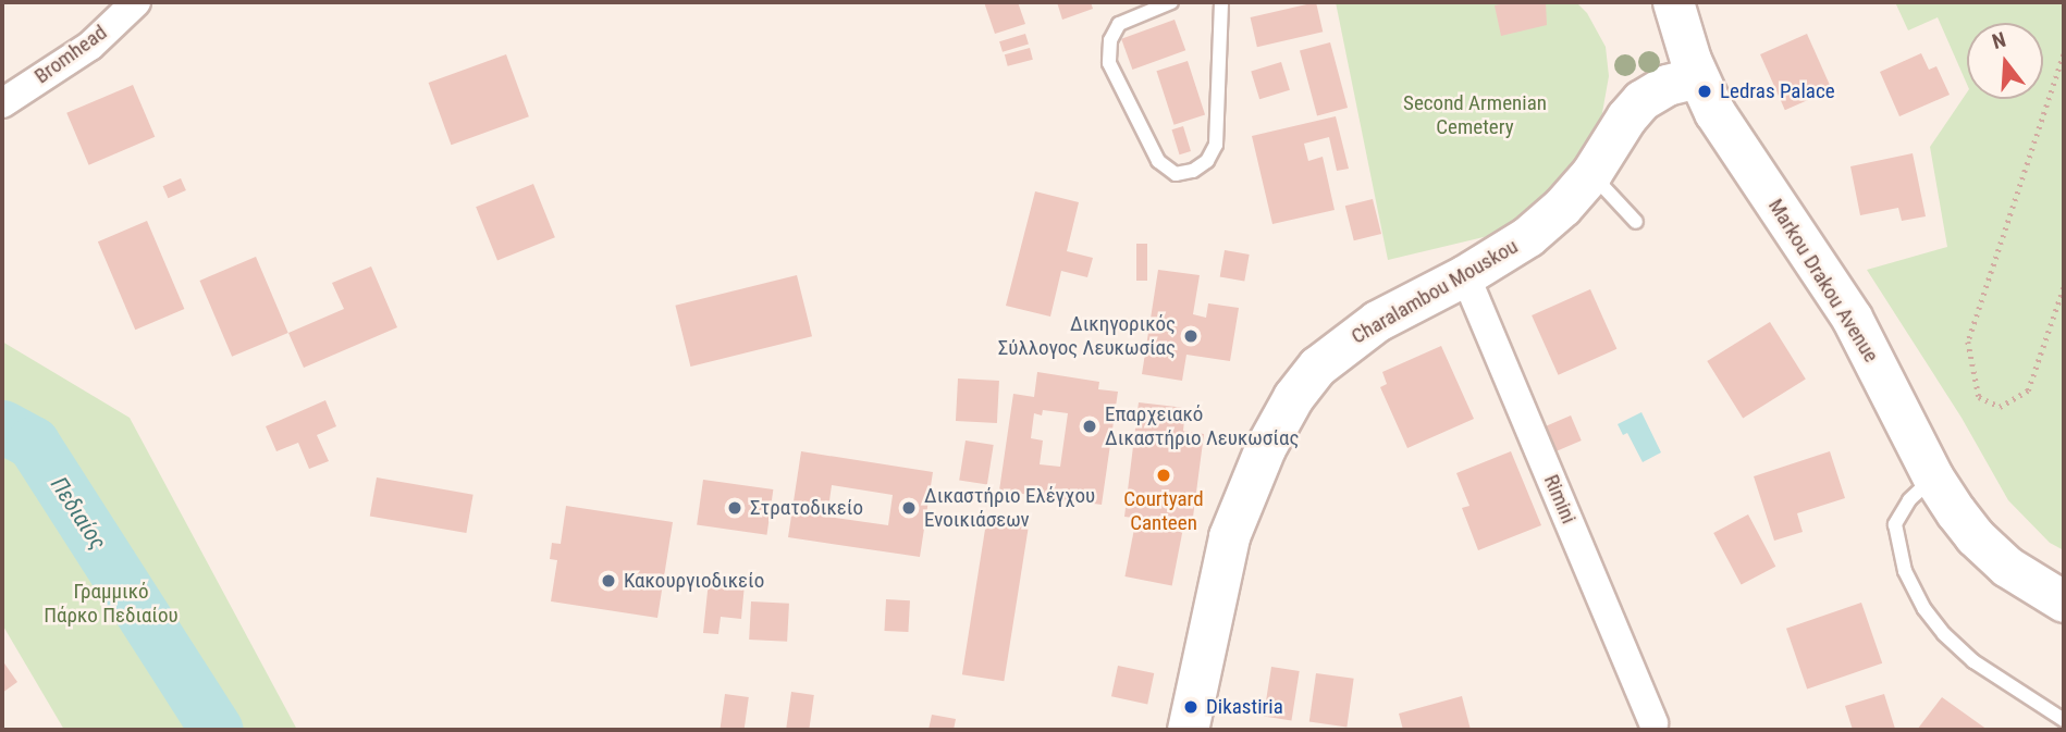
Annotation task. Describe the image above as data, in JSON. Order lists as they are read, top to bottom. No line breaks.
{"streets":{"street":["Bromhead","Markou Drakou Avenue","Charalambou Mouskou","Rimini"]},"crossings":[["Markou Drakou Avenue","Charalambou Mouskou"],["Charalambou Mouskou","Rimini"]],"water":["Πεδιαίος"],"parks":["Second Armenian Cemetery","Γραμμικό Πάρκο Πεδιαίου"],"places":["Ledras Palace","Δικηγορικός Σύλλογος Λευκωσίας","Επαρχειακό Δικαστήριο Λευκωσίας","Courtyard Canteen","Στρατοδικείο","Δικαστήριο Ελέγχου Ενοικιάσεων","Κακουργιοδικείο","Dikastiria"],"north":"top"}
